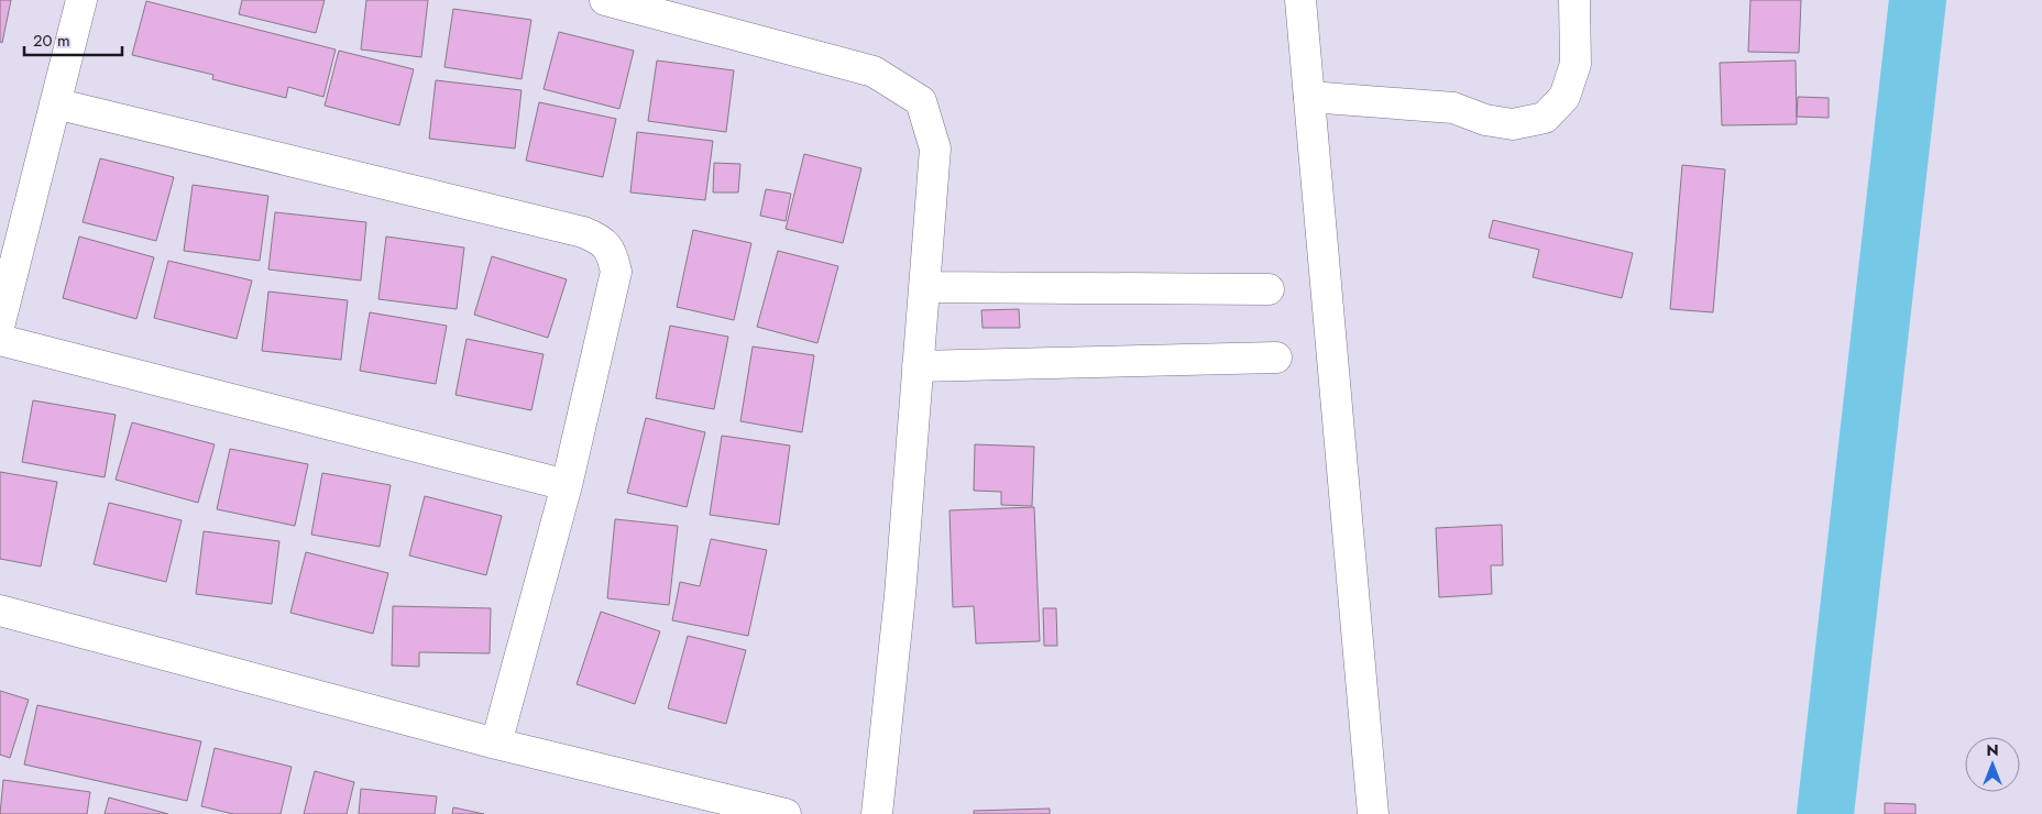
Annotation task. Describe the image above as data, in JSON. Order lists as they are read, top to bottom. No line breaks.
{"scale_bar":"20 m","north":"top"}
